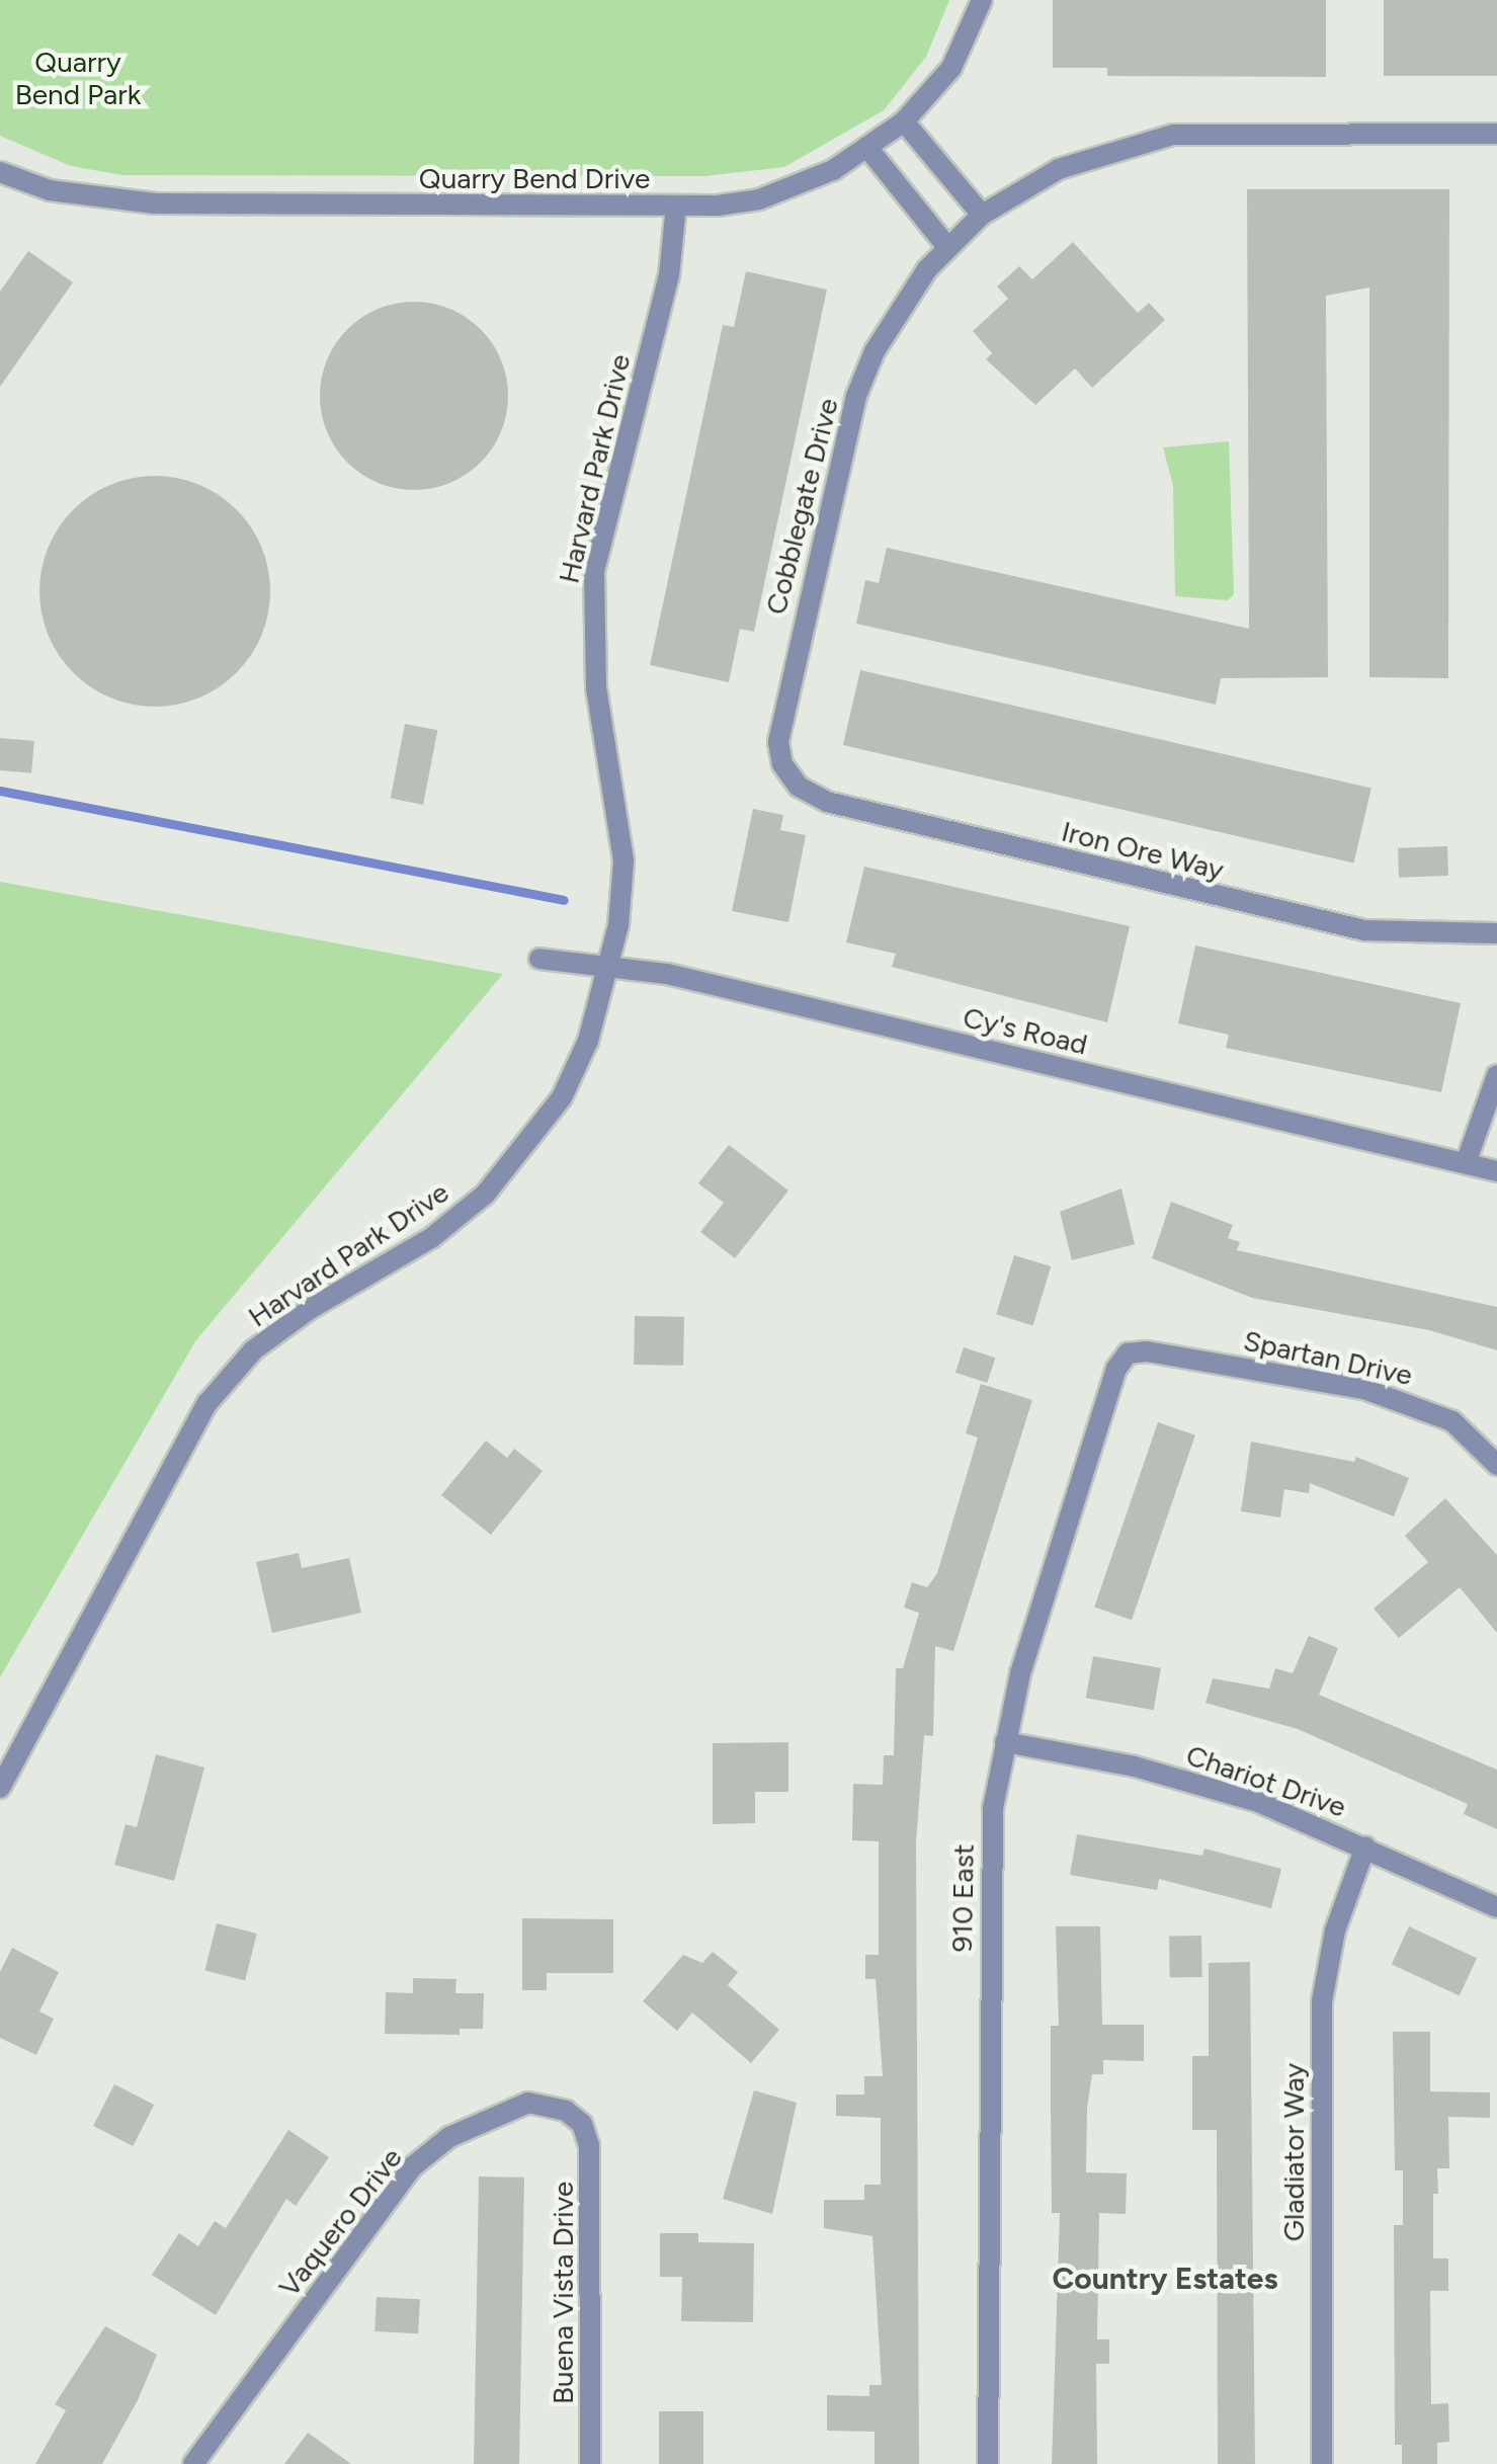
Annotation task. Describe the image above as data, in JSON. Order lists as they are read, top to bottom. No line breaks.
{"streets":{"street":["Quarry Bend Drive","Harvard Park Drive","Cobblegate Drive","Iron Ore Way","Cy's Road","Spartan Drive","Chariot Drive","910 East","Gladiator Way","Vaquero Drive","Buena Vista Drive"]},"crossings":[["Quarry Bend Drive","Harvard Park Drive"],["Harvard Park Drive","Cy's Road"],["Cobblegate Drive","Iron Ore Way"],["Spartan Drive","910 East"],["Chariot Drive","910 East"],["Chariot Drive","Gladiator Way"],["Vaquero Drive","Buena Vista Drive"]],"districts":["Country Estates"],"parks":["Quarry Bend Park"]}
